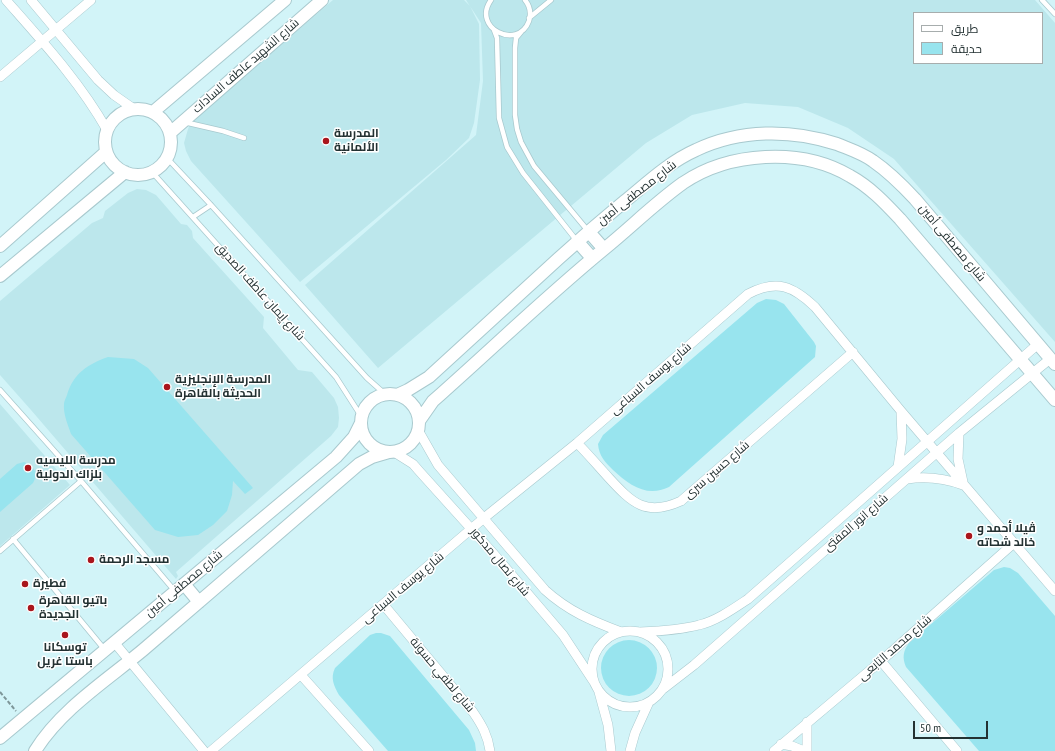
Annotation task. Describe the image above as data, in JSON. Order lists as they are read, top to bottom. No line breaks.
{"streets":{"street":["شارع الشهيد عاطف السادات","شارع مصطفى أمين","شارع يوسف السباعى","شارع حسين سرى","شارع انور المفتى","شارع نصال مدكور","شارع محمد التابعى","شارع لطفي حسونة"],"lane":["شارع إيمان عاطف الصديق"]},"crossings":[["شارع الشهيد عاطف السادات","شارع إيمان عاطف الصديق"],["شارع مصطفى أمين","شارع إيمان عاطف الصديق"],["شارع مصطفى أمين","شارع انور المفتى"],["شارع مصطفى أمين","شارع نصال مدكور"],["شارع إيمان عاطف الصديق","شارع نصال مدكور"],["شارع يوسف السباعى","شارع حسين سرى"],["شارع يوسف السباعى","شارع انور المفتى"],["شارع يوسف السباعى","شارع نصال مدكور"],["شارع يوسف السباعى","شارع محمد التابعى"],["شارع يوسف السباعى","شارع لطفي حسونة"],["شارع انور المفتى","شارع نصال مدكور"]],"places":["المدرسة الألمانية","المدرسة الإنجليزية الحديثة بالقاهرة","مدرسة الليسيه بلزاك الدولية","ڤيلا أحمد و خالد شحاته","مسجد الرحمة","فطيرة","باتيو القاهرة الجديدة","توسكانا باستا غريل"],"legend":["طريق","حديقة"],"scale_bar":"50 m"}
